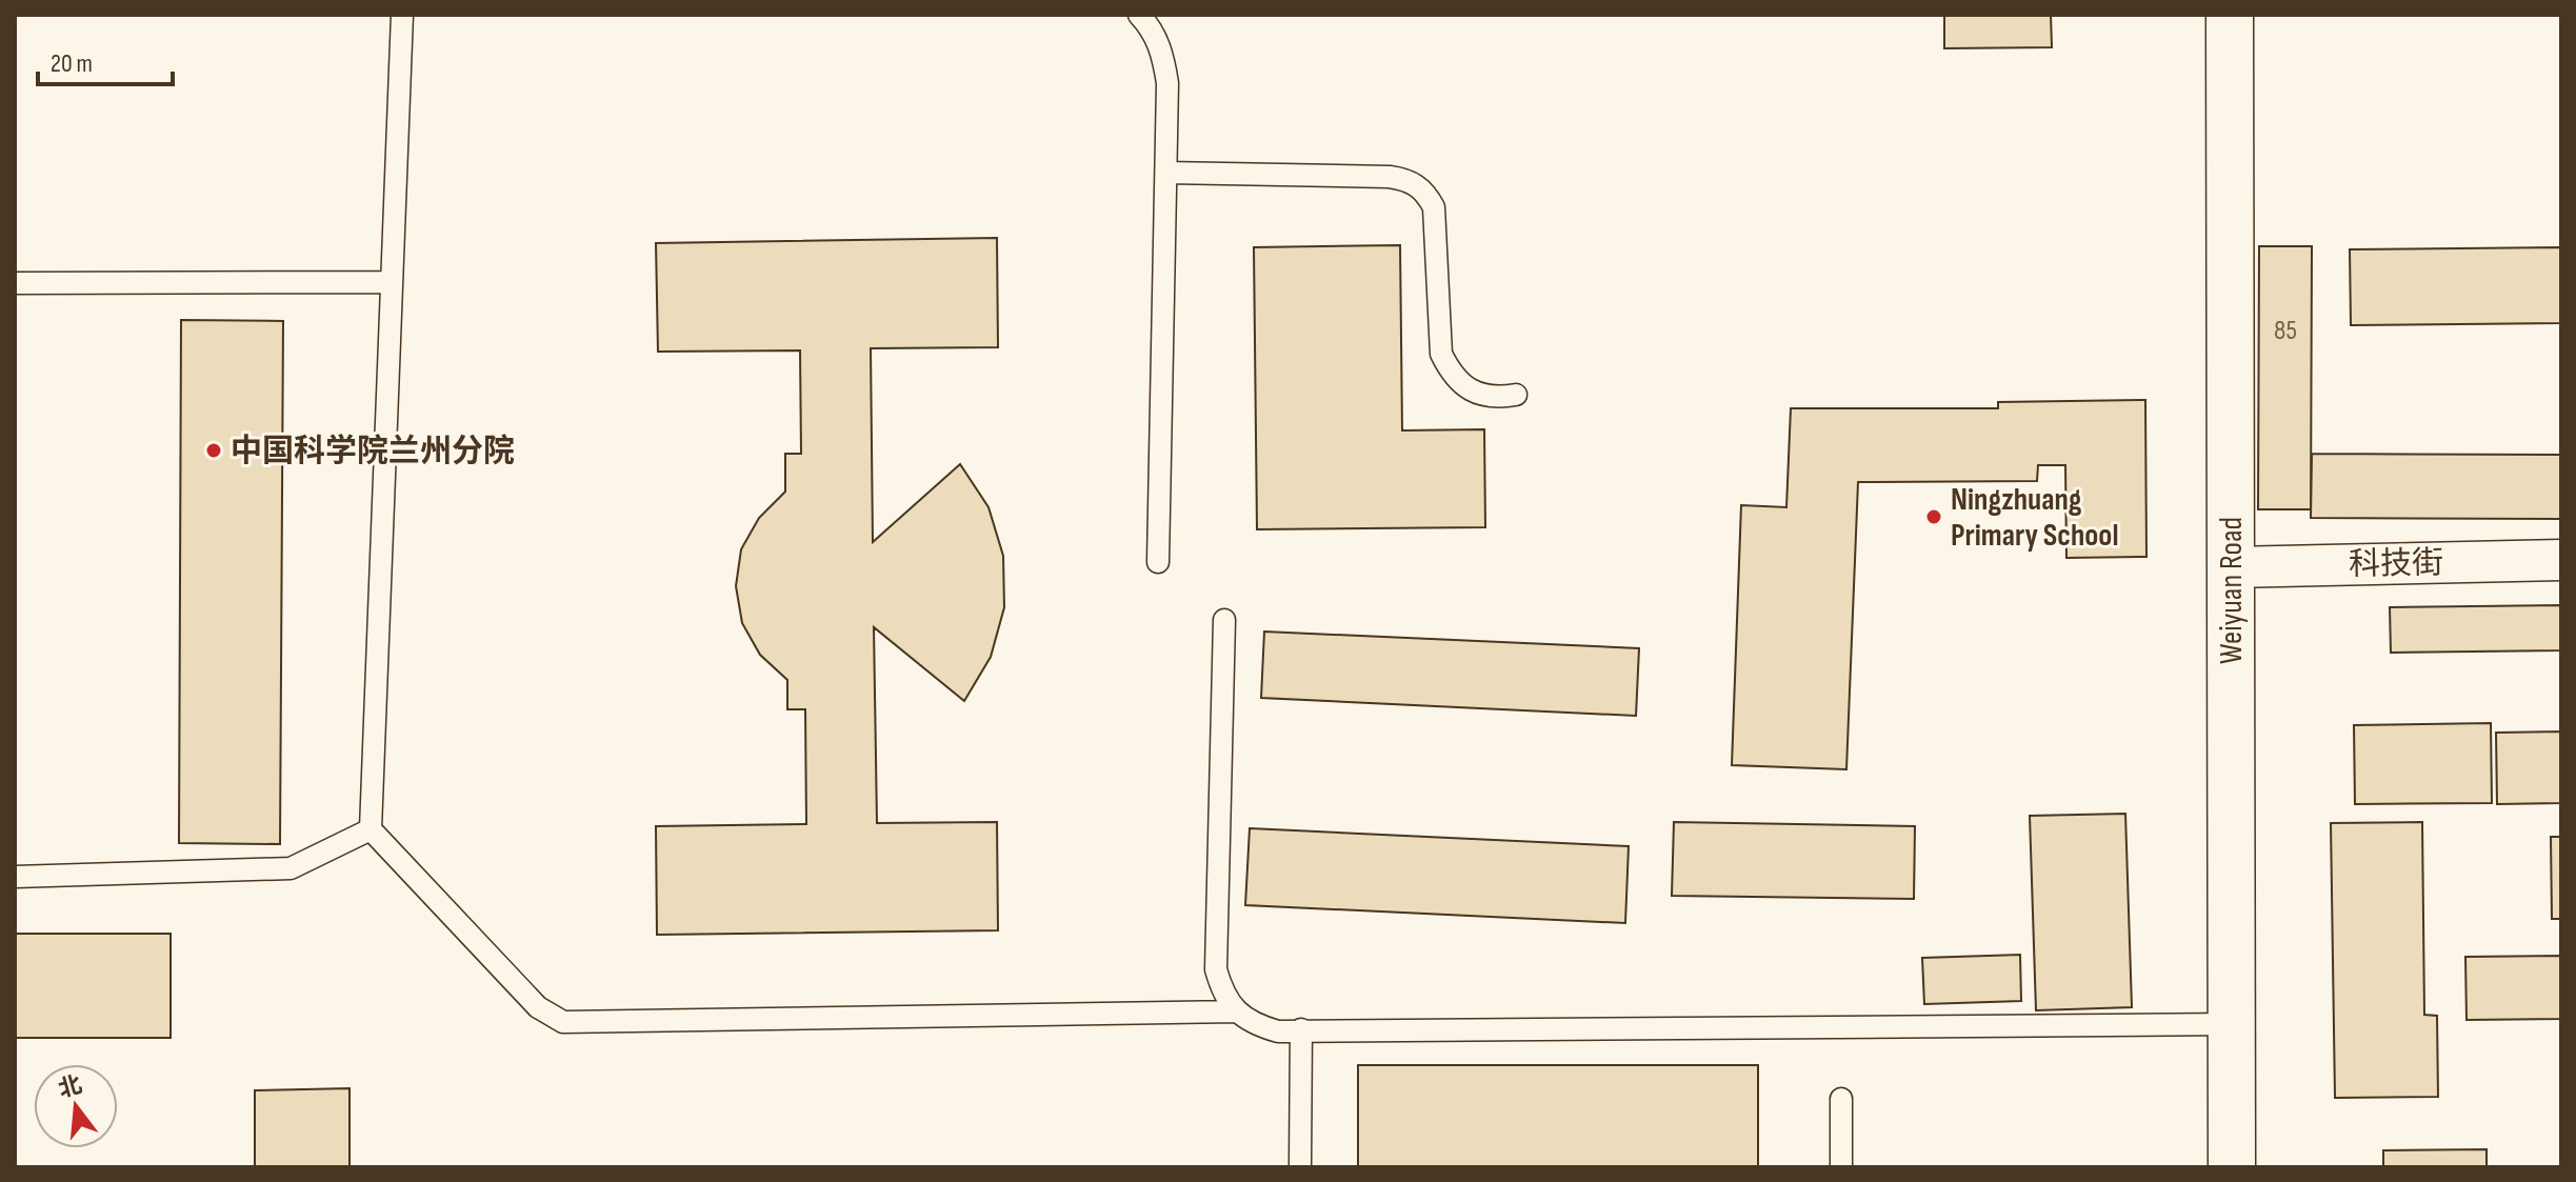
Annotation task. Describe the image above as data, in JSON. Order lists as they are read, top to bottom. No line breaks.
{"streets":{"street":["科技街","Weiyuan Road"]},"crossings":[["科技街","Weiyuan Road"]],"places":["中国科学院兰州分院","Ningzhuang Primary School"],"house_numbers":["85"],"scale_bar":"20 m","north":"top"}
